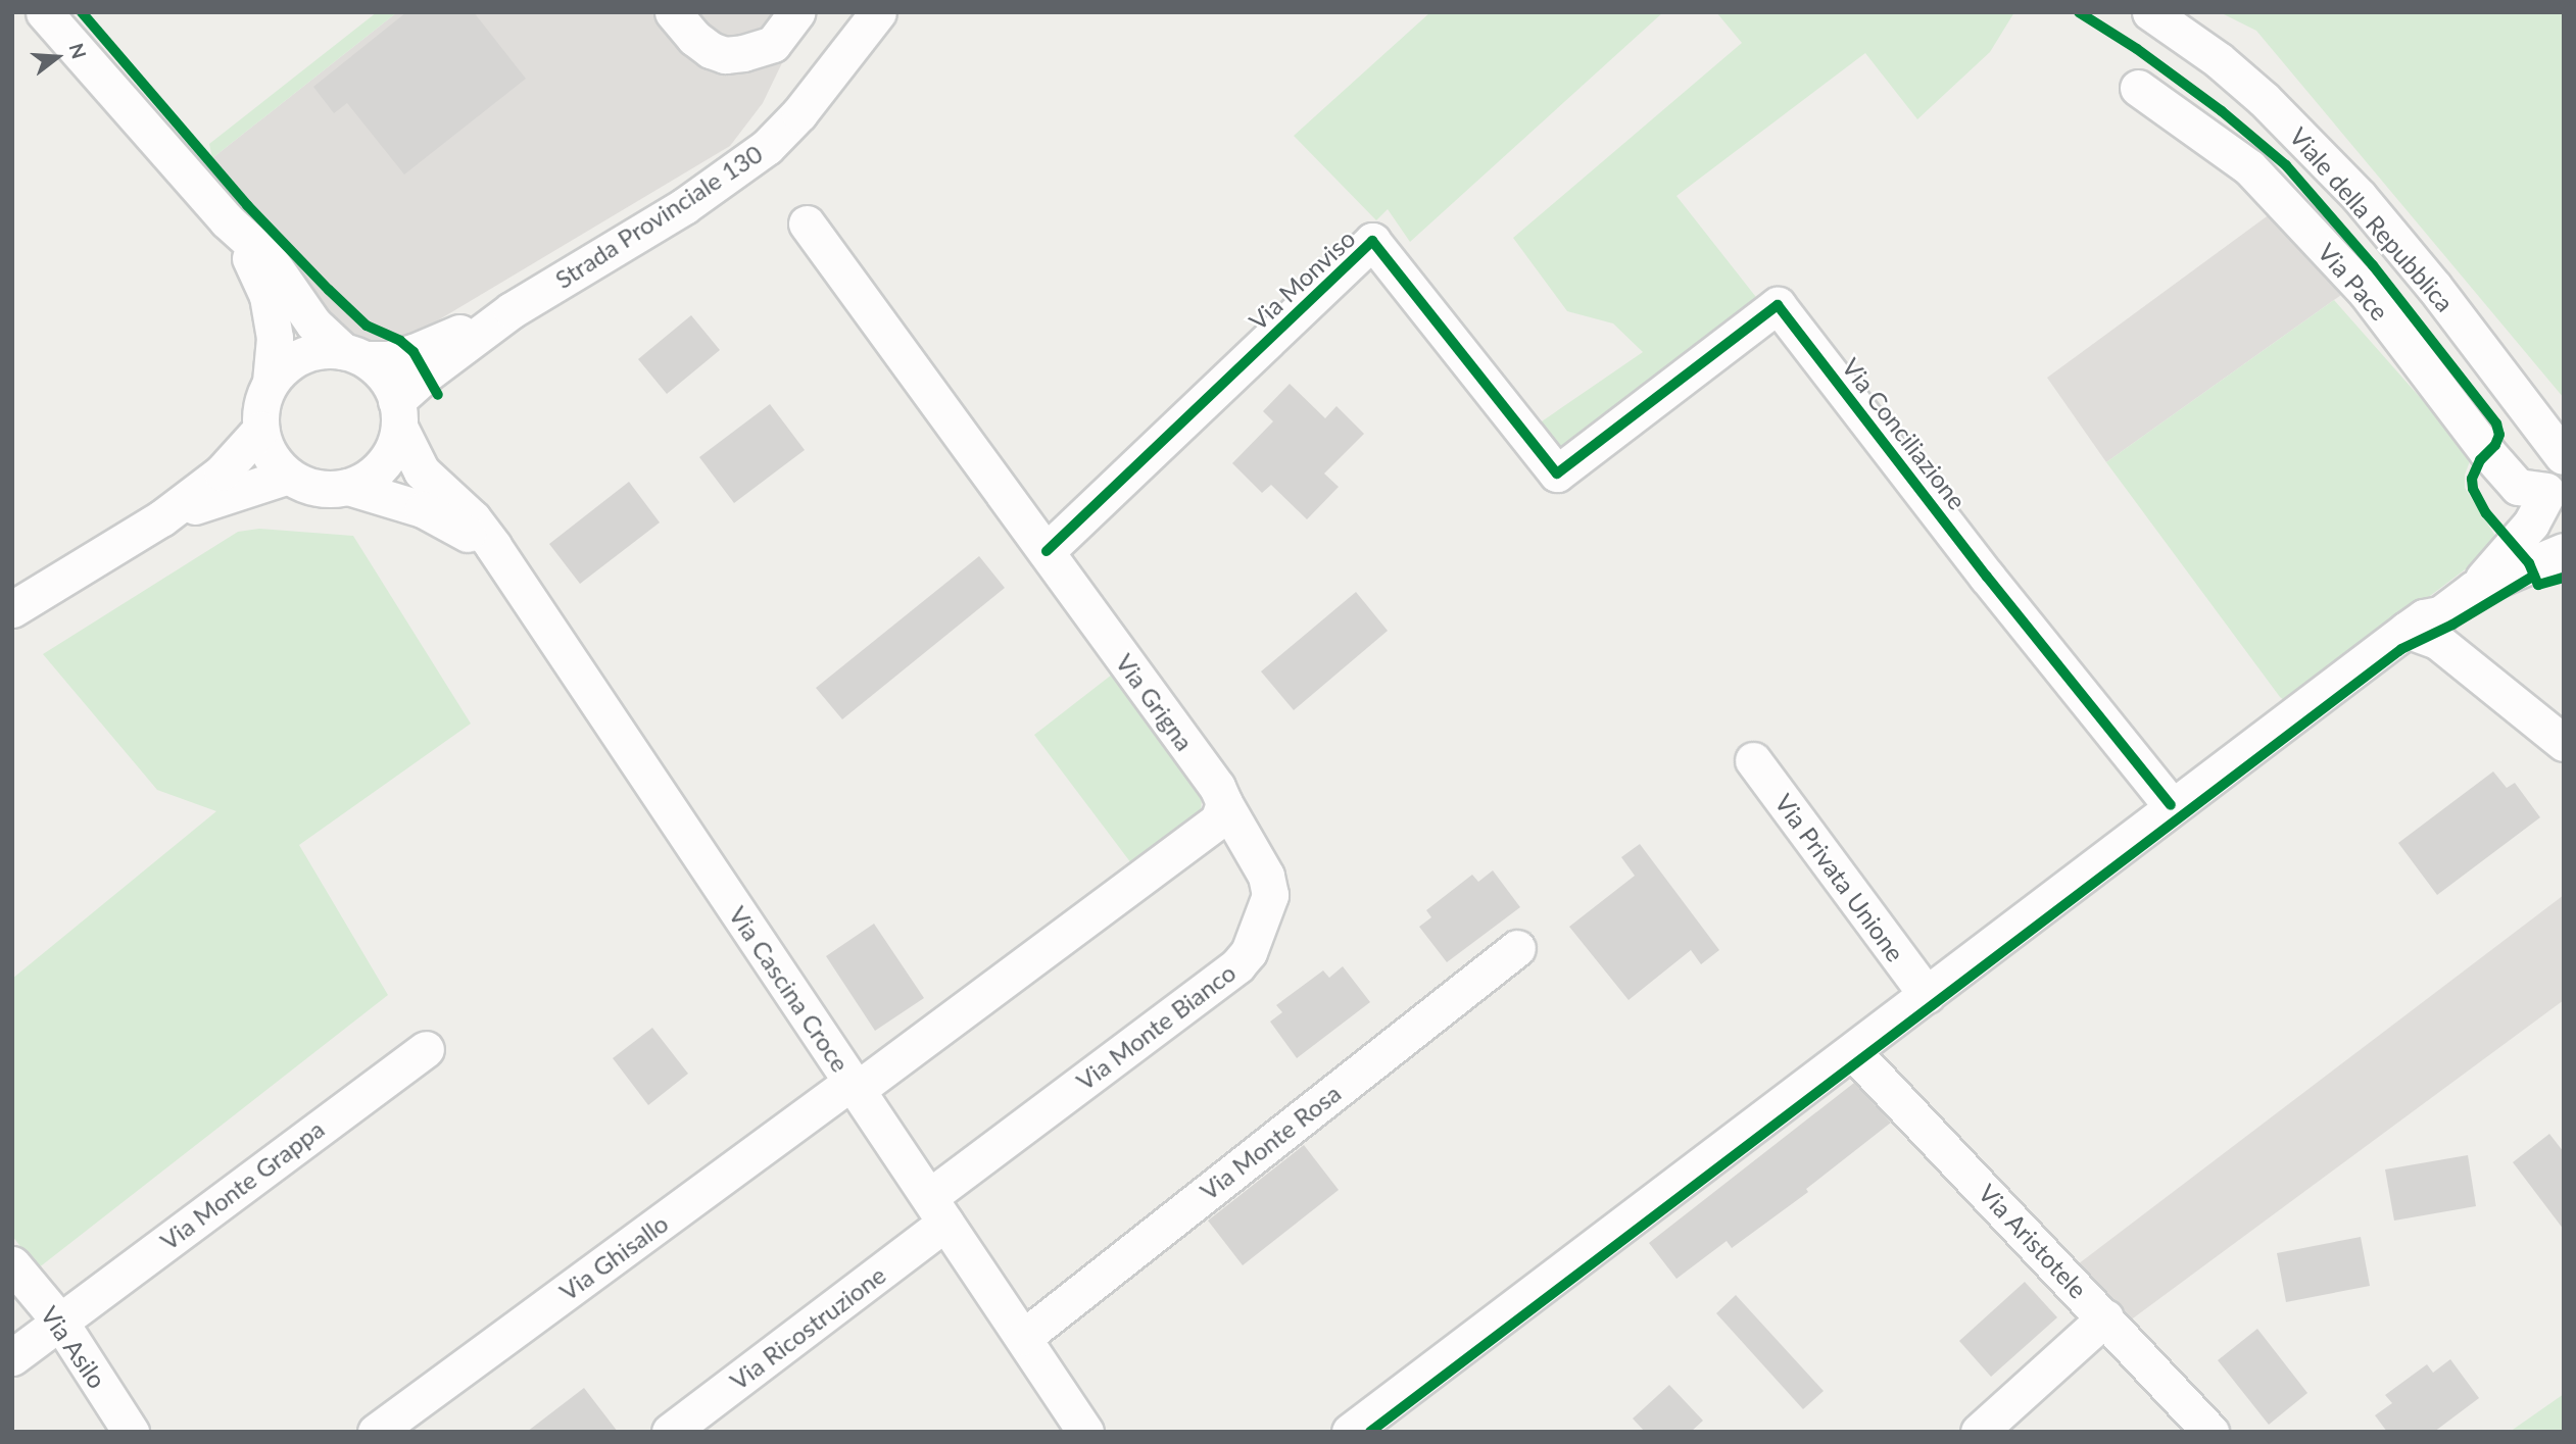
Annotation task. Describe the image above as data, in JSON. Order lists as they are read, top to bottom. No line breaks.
{"streets":{"street":["Strada Provinciale 130","Viale della Repubblica","Via Monviso","Via Pace","Via Conciliazione","Via Grigna","Via Privata Unione","Via Cascina Croce","Via Monte Bianco","Via Monte Rosa","Via Monte Grappa","Via Aristotele","Via Ghisallo","Via Ricostruzione","Via Asilo"]},"crossings":[["Strada Provinciale 130","Via Cascina Croce"],["Via Monviso","Via Conciliazione"],["Via Monviso","Via Grigna"],["Via Grigna","Via Monte Bianco"],["Via Cascina Croce","Via Monte Bianco"],["Via Cascina Croce","Via Monte Rosa"],["Via Cascina Croce","Via Ghisallo"],["Via Cascina Croce","Via Ricostruzione"],["Via Monte Bianco","Via Ricostruzione"],["Via Monte Grappa","Via Asilo"]],"north":"right"}
